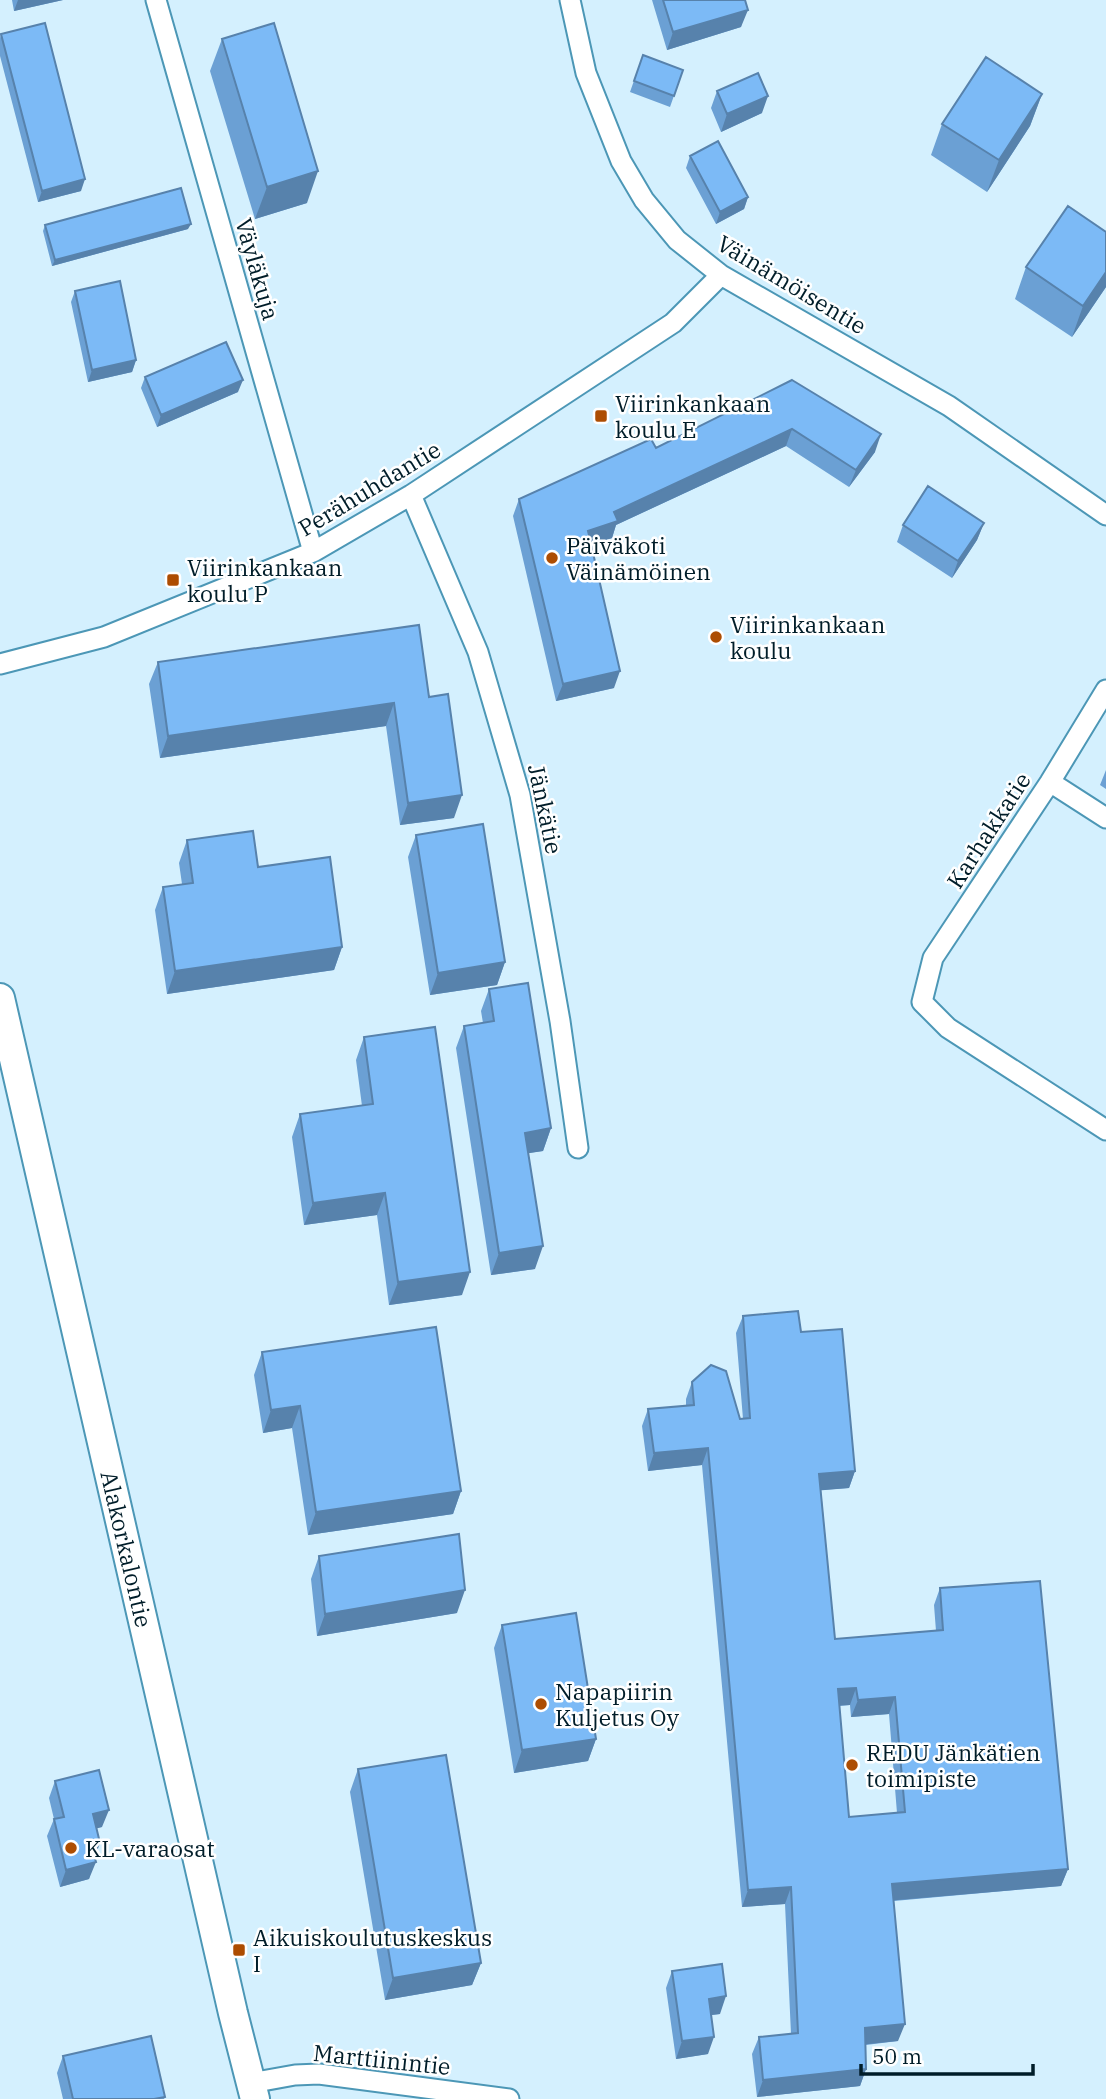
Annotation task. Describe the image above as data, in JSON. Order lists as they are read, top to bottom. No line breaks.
{"streets":{"street":["Väyläkuja","Väinämöisentie","Perähuhdantie","Jänkätie","Karhakkatie","Alakorkalontie","Marttiinintie"]},"crossings":[["Väyläkuja","Perähuhdantie"],["Väinämöisentie","Perähuhdantie"],["Perähuhdantie","Jänkätie"],["Alakorkalontie","Marttiinintie"]],"places":{"transit":["Viirinkankaan koulu E","Viirinkankaan koulu P","Aikuiskoulutuskeskus I"],"other":["Päiväkoti Väinämöinen","Viirinkankaan koulu","Napapiirin Kuljetus Oy","REDU Jänkätien toimipiste","KL-varaosat"]},"scale_bar":"50 m"}
